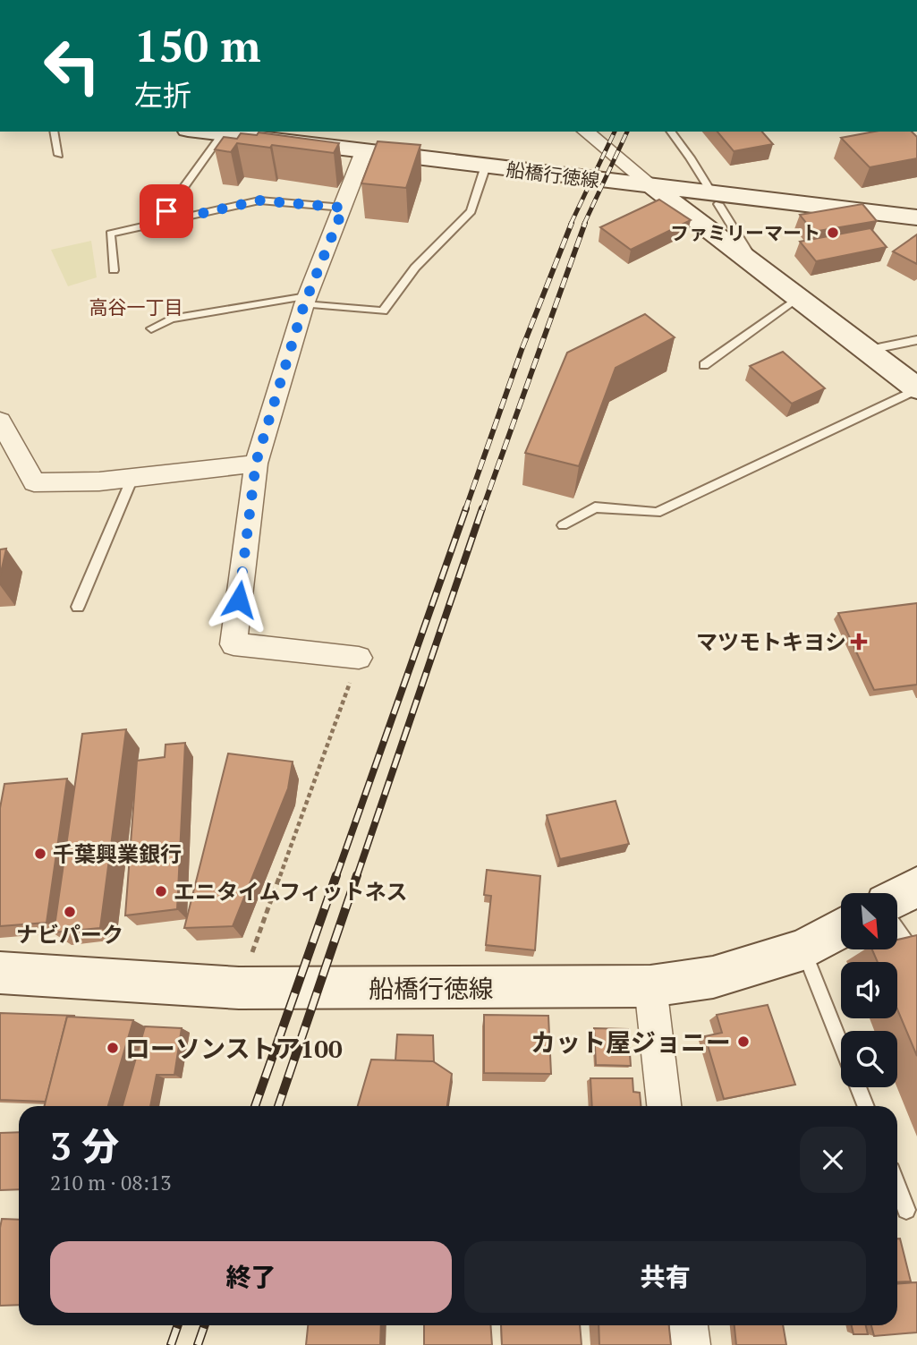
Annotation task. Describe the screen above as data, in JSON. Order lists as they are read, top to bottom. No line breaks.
{"streets":{"main road":["船橋行徳線"]},"districts":["高谷一丁目"],"places":{"other":["ファミリーマート","千葉興業銀行","エニタイムフィットネス","ナビパーク","カット屋ジョニー","ローソンストア100"],"health":["マツモトキヨシ"]},"north":"bottom right","page":{"turn":["150 m","左折"],"heading":["3 分","210 m · 08:13"],"buttons":["終了","共有"]}}
